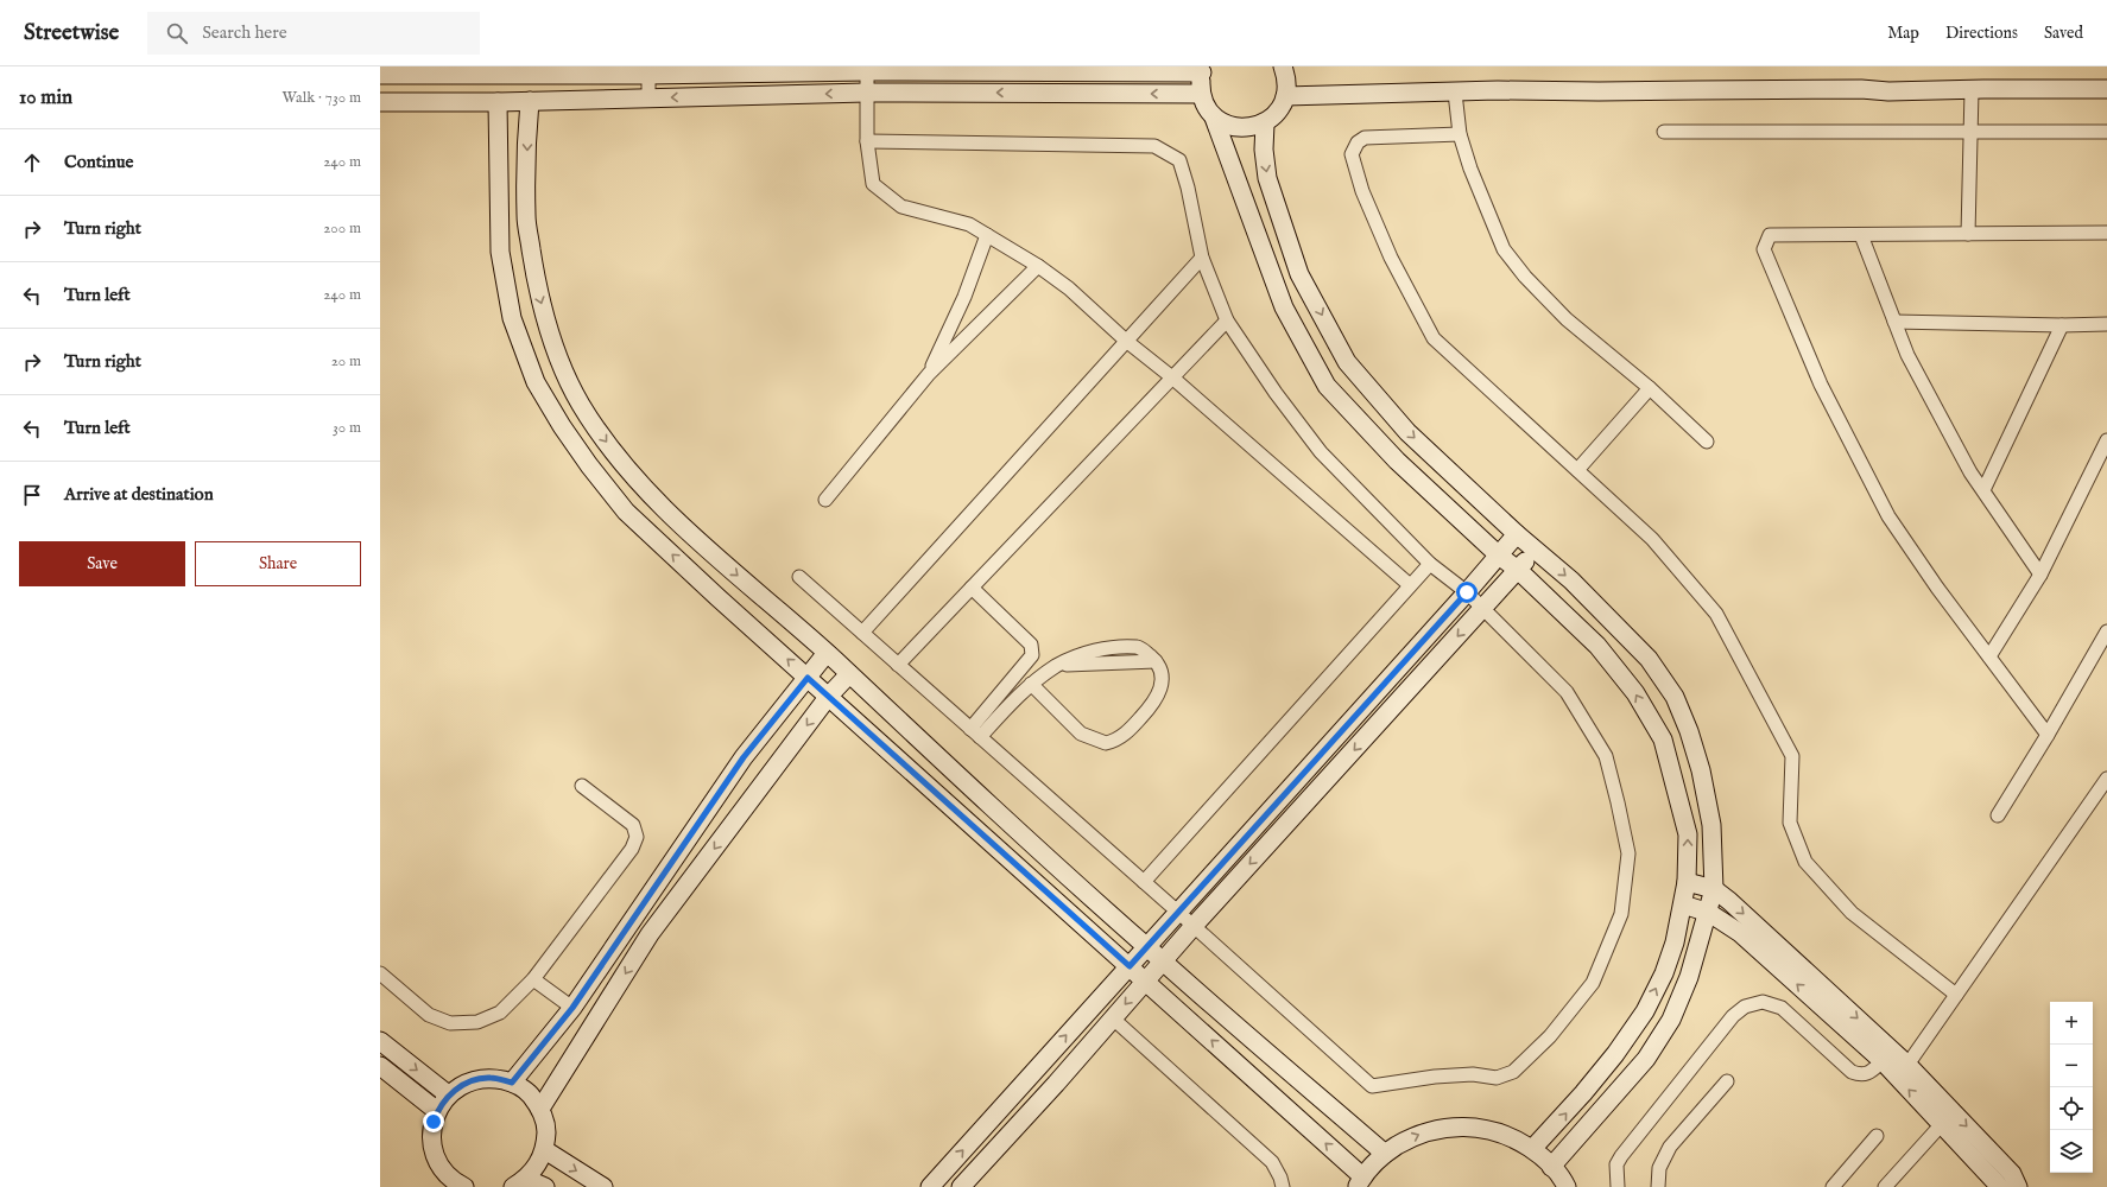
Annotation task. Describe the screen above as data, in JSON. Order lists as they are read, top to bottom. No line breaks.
{"page":{"header":"Streetwise","search":"Search here","nav":["Map","Directions","Saved"],"heading":["10 min","Walk · 730 m"],"list":[["Continue","240 m"],["Turn right","200 m"],["Turn left","240 m"],["Turn right","20 m"],["Turn left","30 m"],"Arrive at destination"],"buttons":["Save","Share"],"map_buttons":["+","−"]}}
